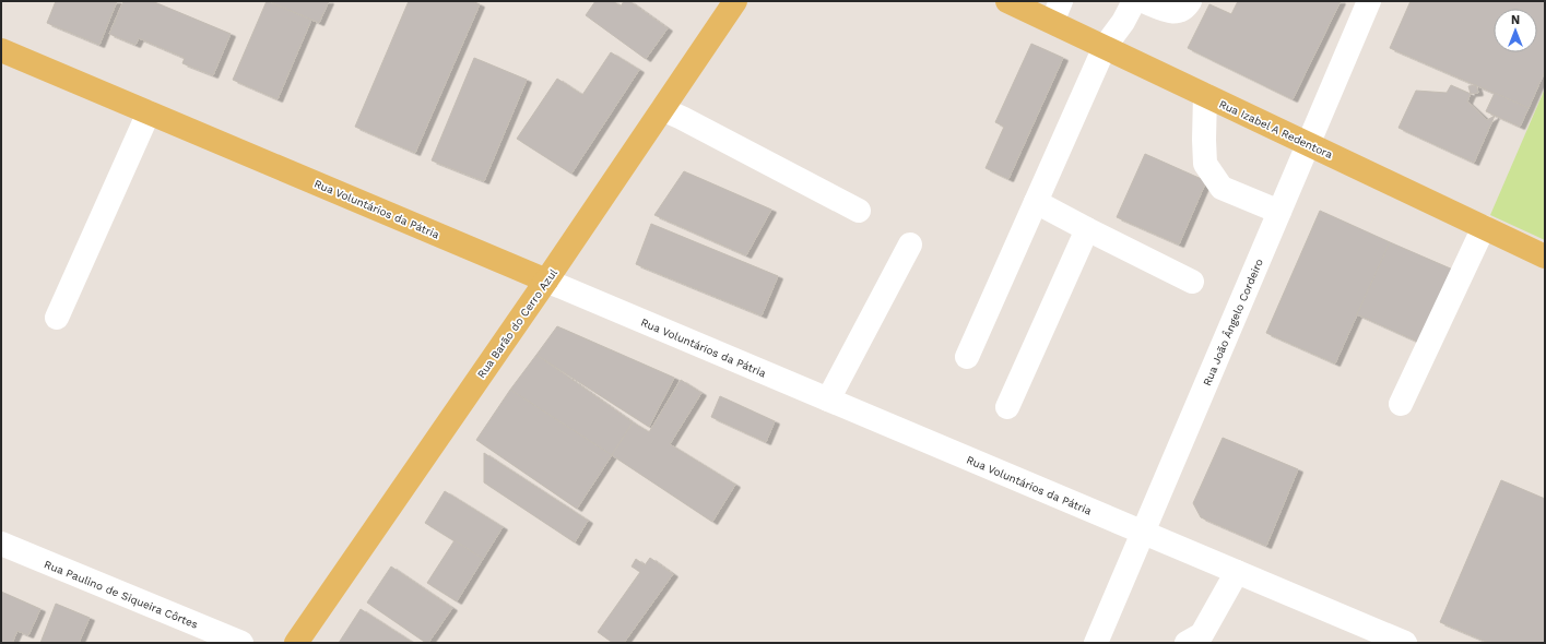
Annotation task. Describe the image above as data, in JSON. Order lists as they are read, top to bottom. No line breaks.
{"streets":{"main road":["Rua Izabel A Redentora","Rua Voluntários da Pátria","Rua Barão do Cerro Azul"],"street":["Rua João Ângelo Cordeiro","Rua Paulino de Siqueira Côrtes"]},"crossings":[["Rua Izabel A Redentora","Rua João Ângelo Cordeiro"],["Rua Voluntários da Pátria","Rua João Ângelo Cordeiro"],["Rua Voluntários da Pátria","Rua Barão do Cerro Azul"]],"north":"top"}
